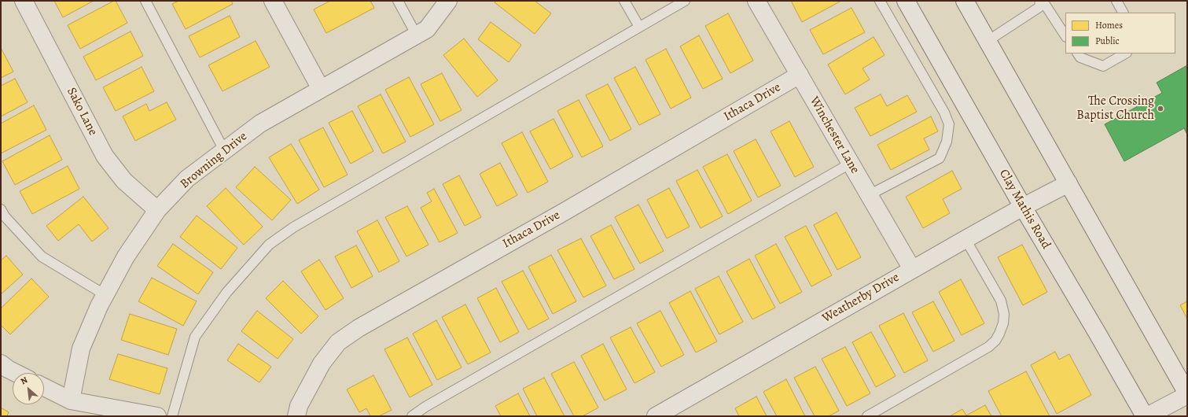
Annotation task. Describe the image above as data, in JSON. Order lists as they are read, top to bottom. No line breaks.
{"streets":{"street":["Ithaca Drive","Sako Lane","Winchester Lane","Browning Drive","Clay Mathis Road","Weatherby Drive"]},"crossings":[["Ithaca Drive","Winchester Lane"],["Sako Lane","Browning Drive"],["Winchester Lane","Weatherby Drive"],["Clay Mathis Road","Weatherby Drive"]],"places":["The Crossing Baptist Church"],"legend":["Homes","Public"],"north":"top left"}
